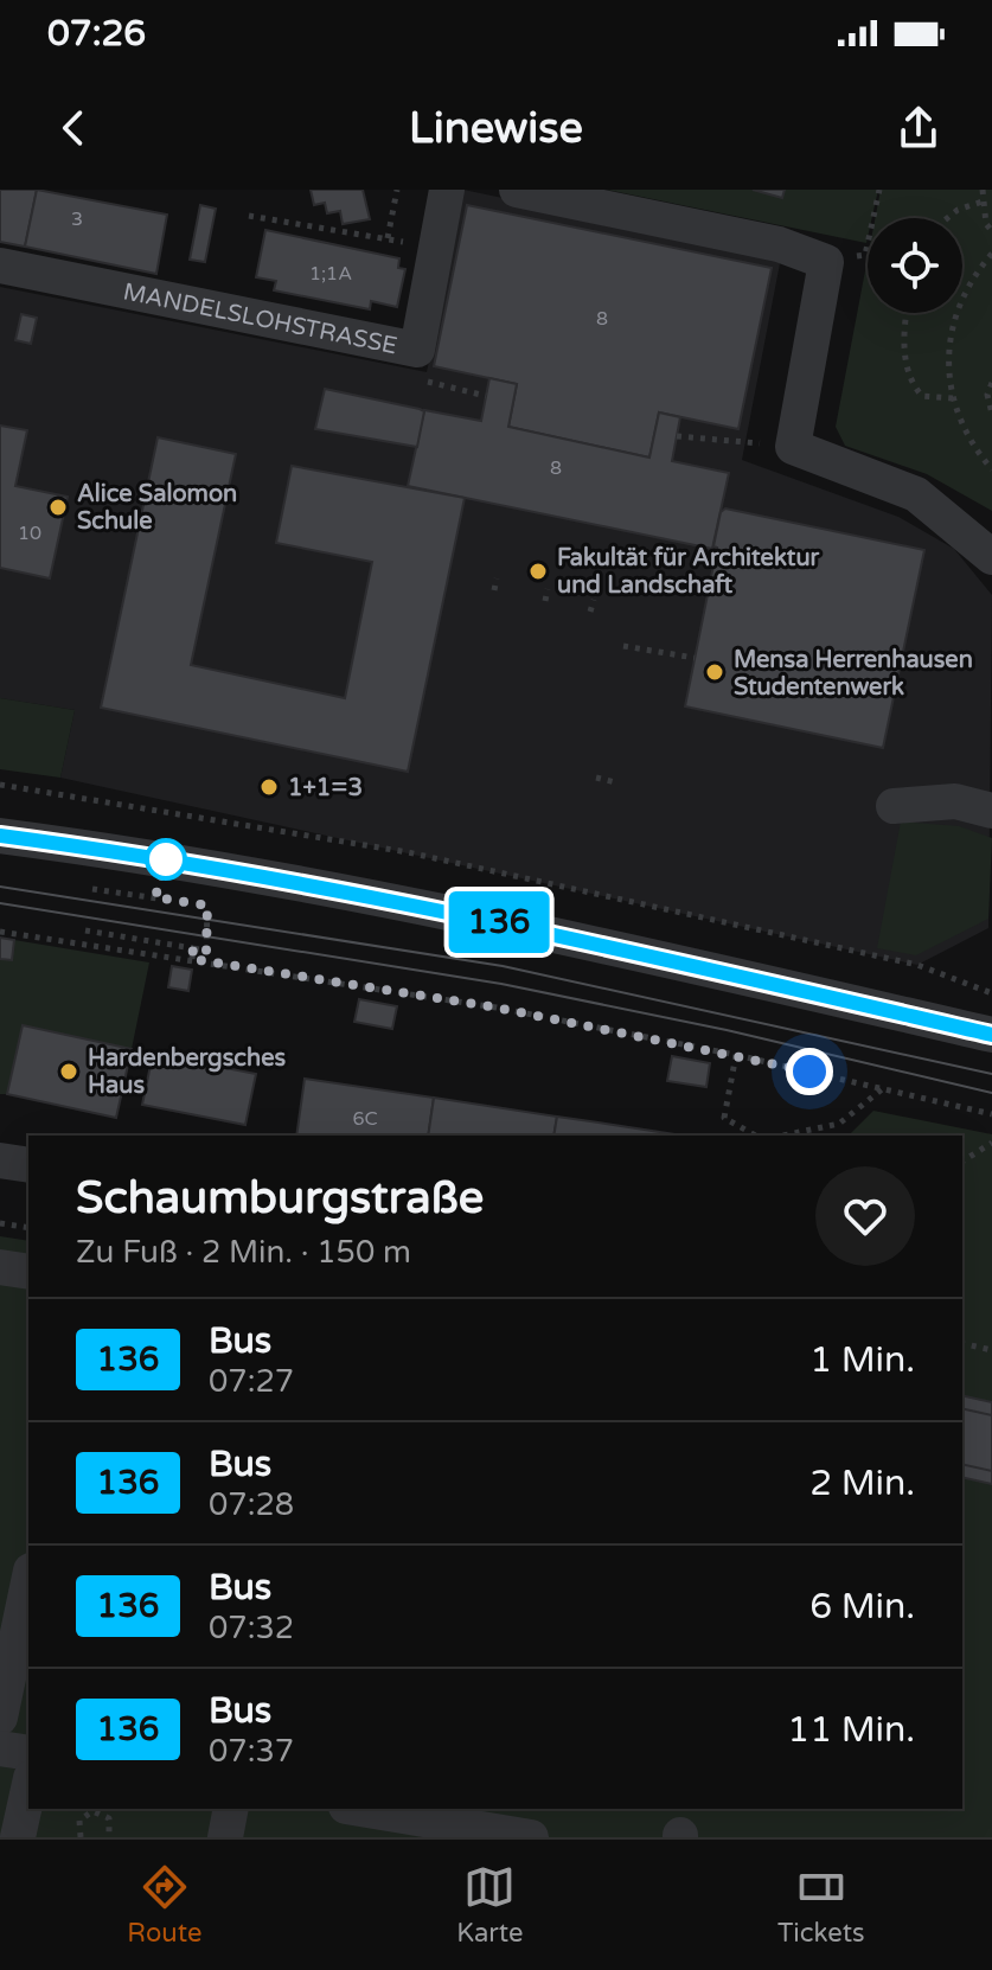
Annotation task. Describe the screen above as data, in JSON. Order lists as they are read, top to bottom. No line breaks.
{"streets":{"street":["MANDELSLOHSTRASSE"]},"places":["Alice Salomon Schule","Fakultät für Architektur und Landschaft","Mensa Herrenhausen Studentenwerk","1+1=3","Hardenbergsches Haus"],"lines":["bus line 136"],"house_numbers":["3","1;1A","8","8","10","6C"],"page":{"status":"07:26","header":"Linewise","on_map":"136","heading":["Schaumburgstraße","Zu Fuß · 2 Min. · 150 m"],"list":[{"mark":"136","name":"Bus","note":"07:27","value":"1 Min."},{"mark":"136","name":"Bus","note":"07:28","value":"2 Min."},{"mark":"136","name":"Bus","note":"07:32","value":"6 Min."},{"mark":"136","name":"Bus","note":"07:37","value":"11 Min."}],"tabs":["Route","Karte","Tickets"]}}
